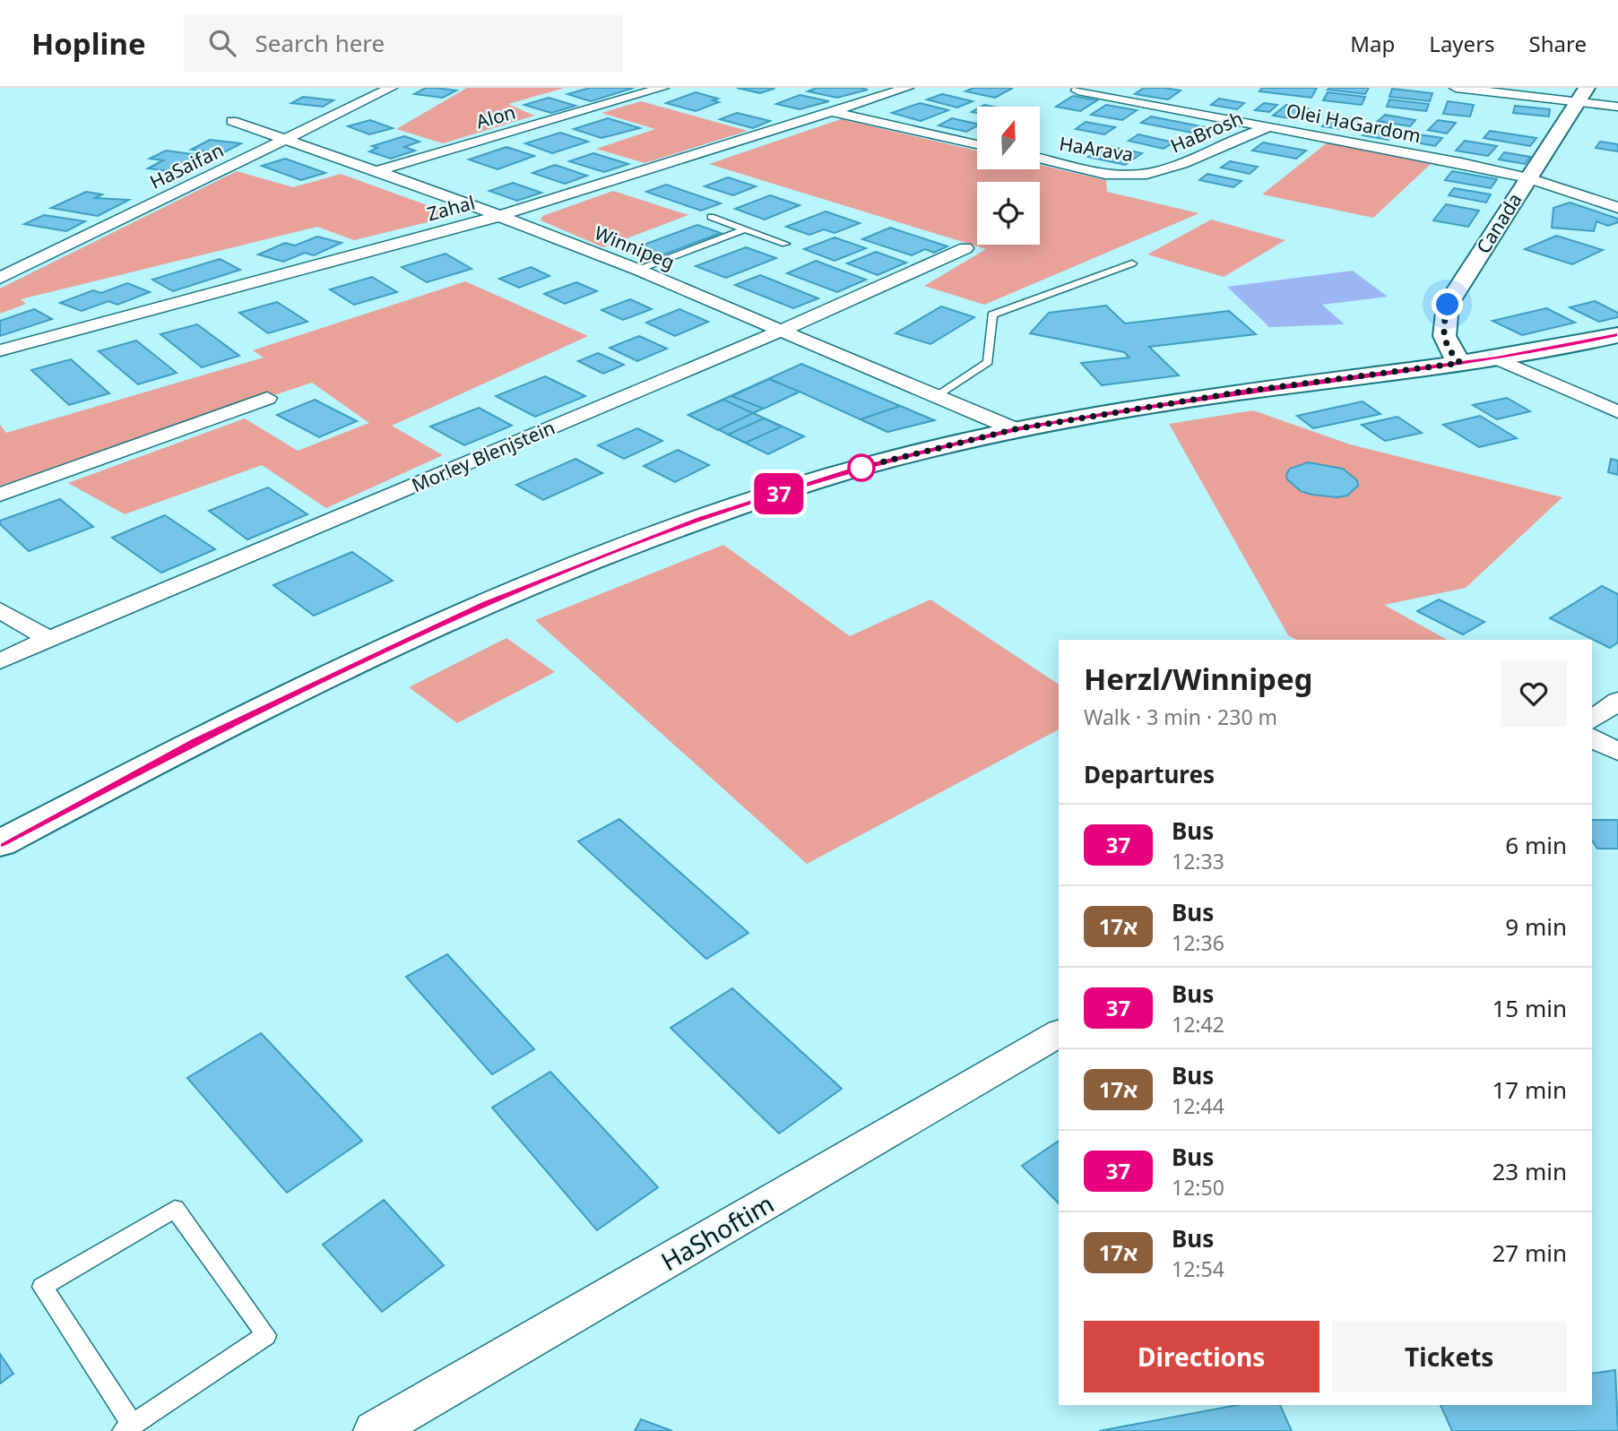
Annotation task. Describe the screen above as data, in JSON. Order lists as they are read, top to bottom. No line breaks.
{"streets":{"street":["Alon","Olei HaGardom","HaBrosh","HaArava","HaSaifan","Zahal","Canada","Winnipeg","Morley Blenjstein","HaShoftim"]},"crossings":[["Alon","Winnipeg"],["Olei HaGardom","HaBrosh"],["Olei HaGardom","Canada"],["HaBrosh","HaArava"],["HaSaifan","Winnipeg"],["Zahal","Winnipeg"],["Winnipeg","Morley Blenjstein"]],"lines":["bus line 37"],"north":"top","page":{"header":"Hopline","search":"Search here","nav":["Map","Layers","Share"],"on_map":"37","heading":[["Herzl/Winnipeg","Walk · 3 min · 230 m"],"Departures"],"list":[{"mark":"37","name":"Bus","note":"12:33","value":"6 min"},{"mark":"17א","name":"Bus","note":"12:36","value":"9 min"},{"mark":"37","name":"Bus","note":"12:42","value":"15 min"},{"mark":"17א","name":"Bus","note":"12:44","value":"17 min"},{"mark":"37","name":"Bus","note":"12:50","value":"23 min"},{"mark":"17א","name":"Bus","note":"12:54","value":"27 min"}],"buttons":["Directions","Tickets"]}}
